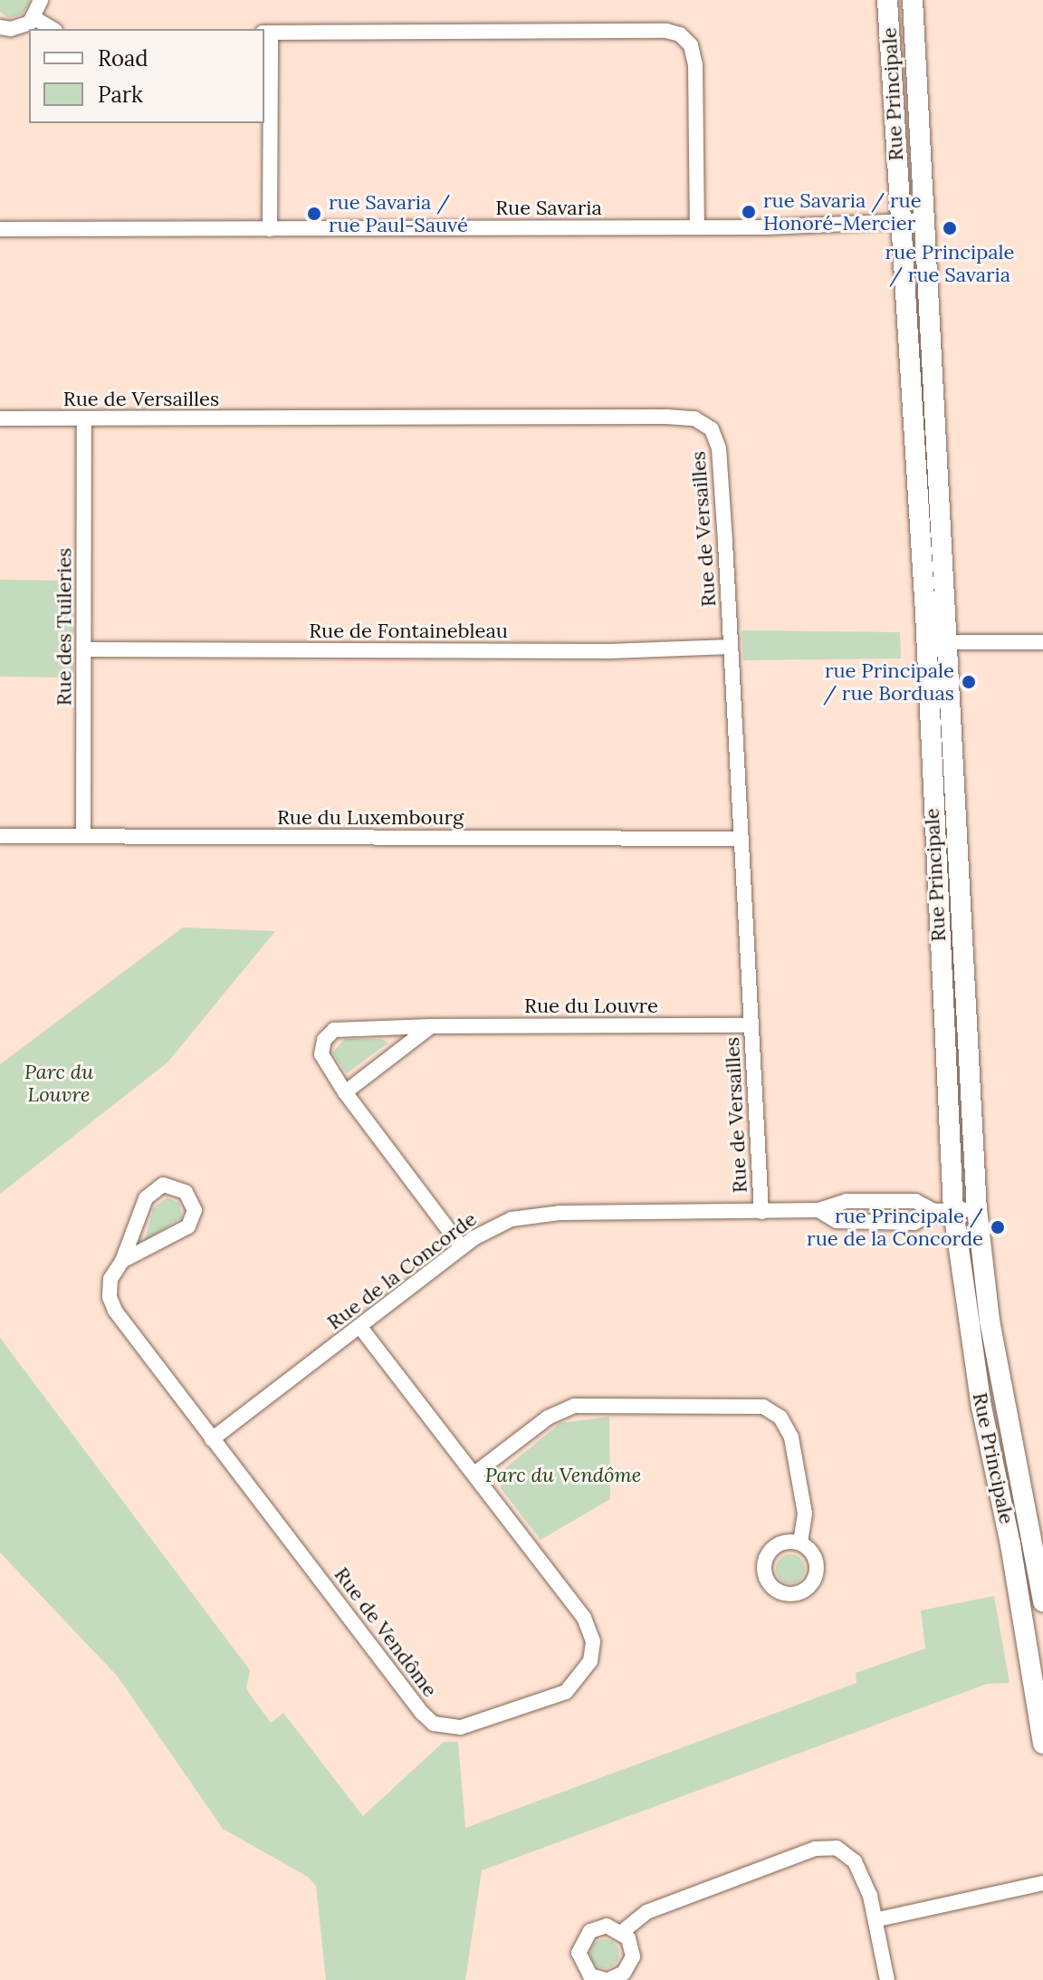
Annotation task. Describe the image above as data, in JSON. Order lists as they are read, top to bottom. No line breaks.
{"streets":{"street":["Rue Principale","Rue Savaria","Rue de Versailles","Rue des Tuileries","Rue de Fontainebleau","Rue du Luxembourg","Rue du Louvre","Rue de la Concorde","Rue de Vendôme"]},"crossings":[["Rue Principale","Rue Savaria"],["Rue Principale","Rue de la Concorde"],["Rue de Versailles","Rue des Tuileries"],["Rue de Versailles","Rue de Fontainebleau"],["Rue de Versailles","Rue du Luxembourg"],["Rue de Versailles","Rue du Louvre"],["Rue de Versailles","Rue de la Concorde"],["Rue des Tuileries","Rue de Fontainebleau"],["Rue des Tuileries","Rue du Luxembourg"],["Rue du Louvre","Rue de la Concorde"],["Rue de la Concorde","Rue de Vendôme"]],"parks":["Parc du Louvre","Parc du Vendôme"],"places":["rue Savaria / rue Honoré-Mercier","rue Savaria / rue Paul-Sauvé","rue Principale / rue Savaria","rue Principale / rue Borduas","rue Principale / rue de la Concorde"],"legend":["Road","Park"]}
